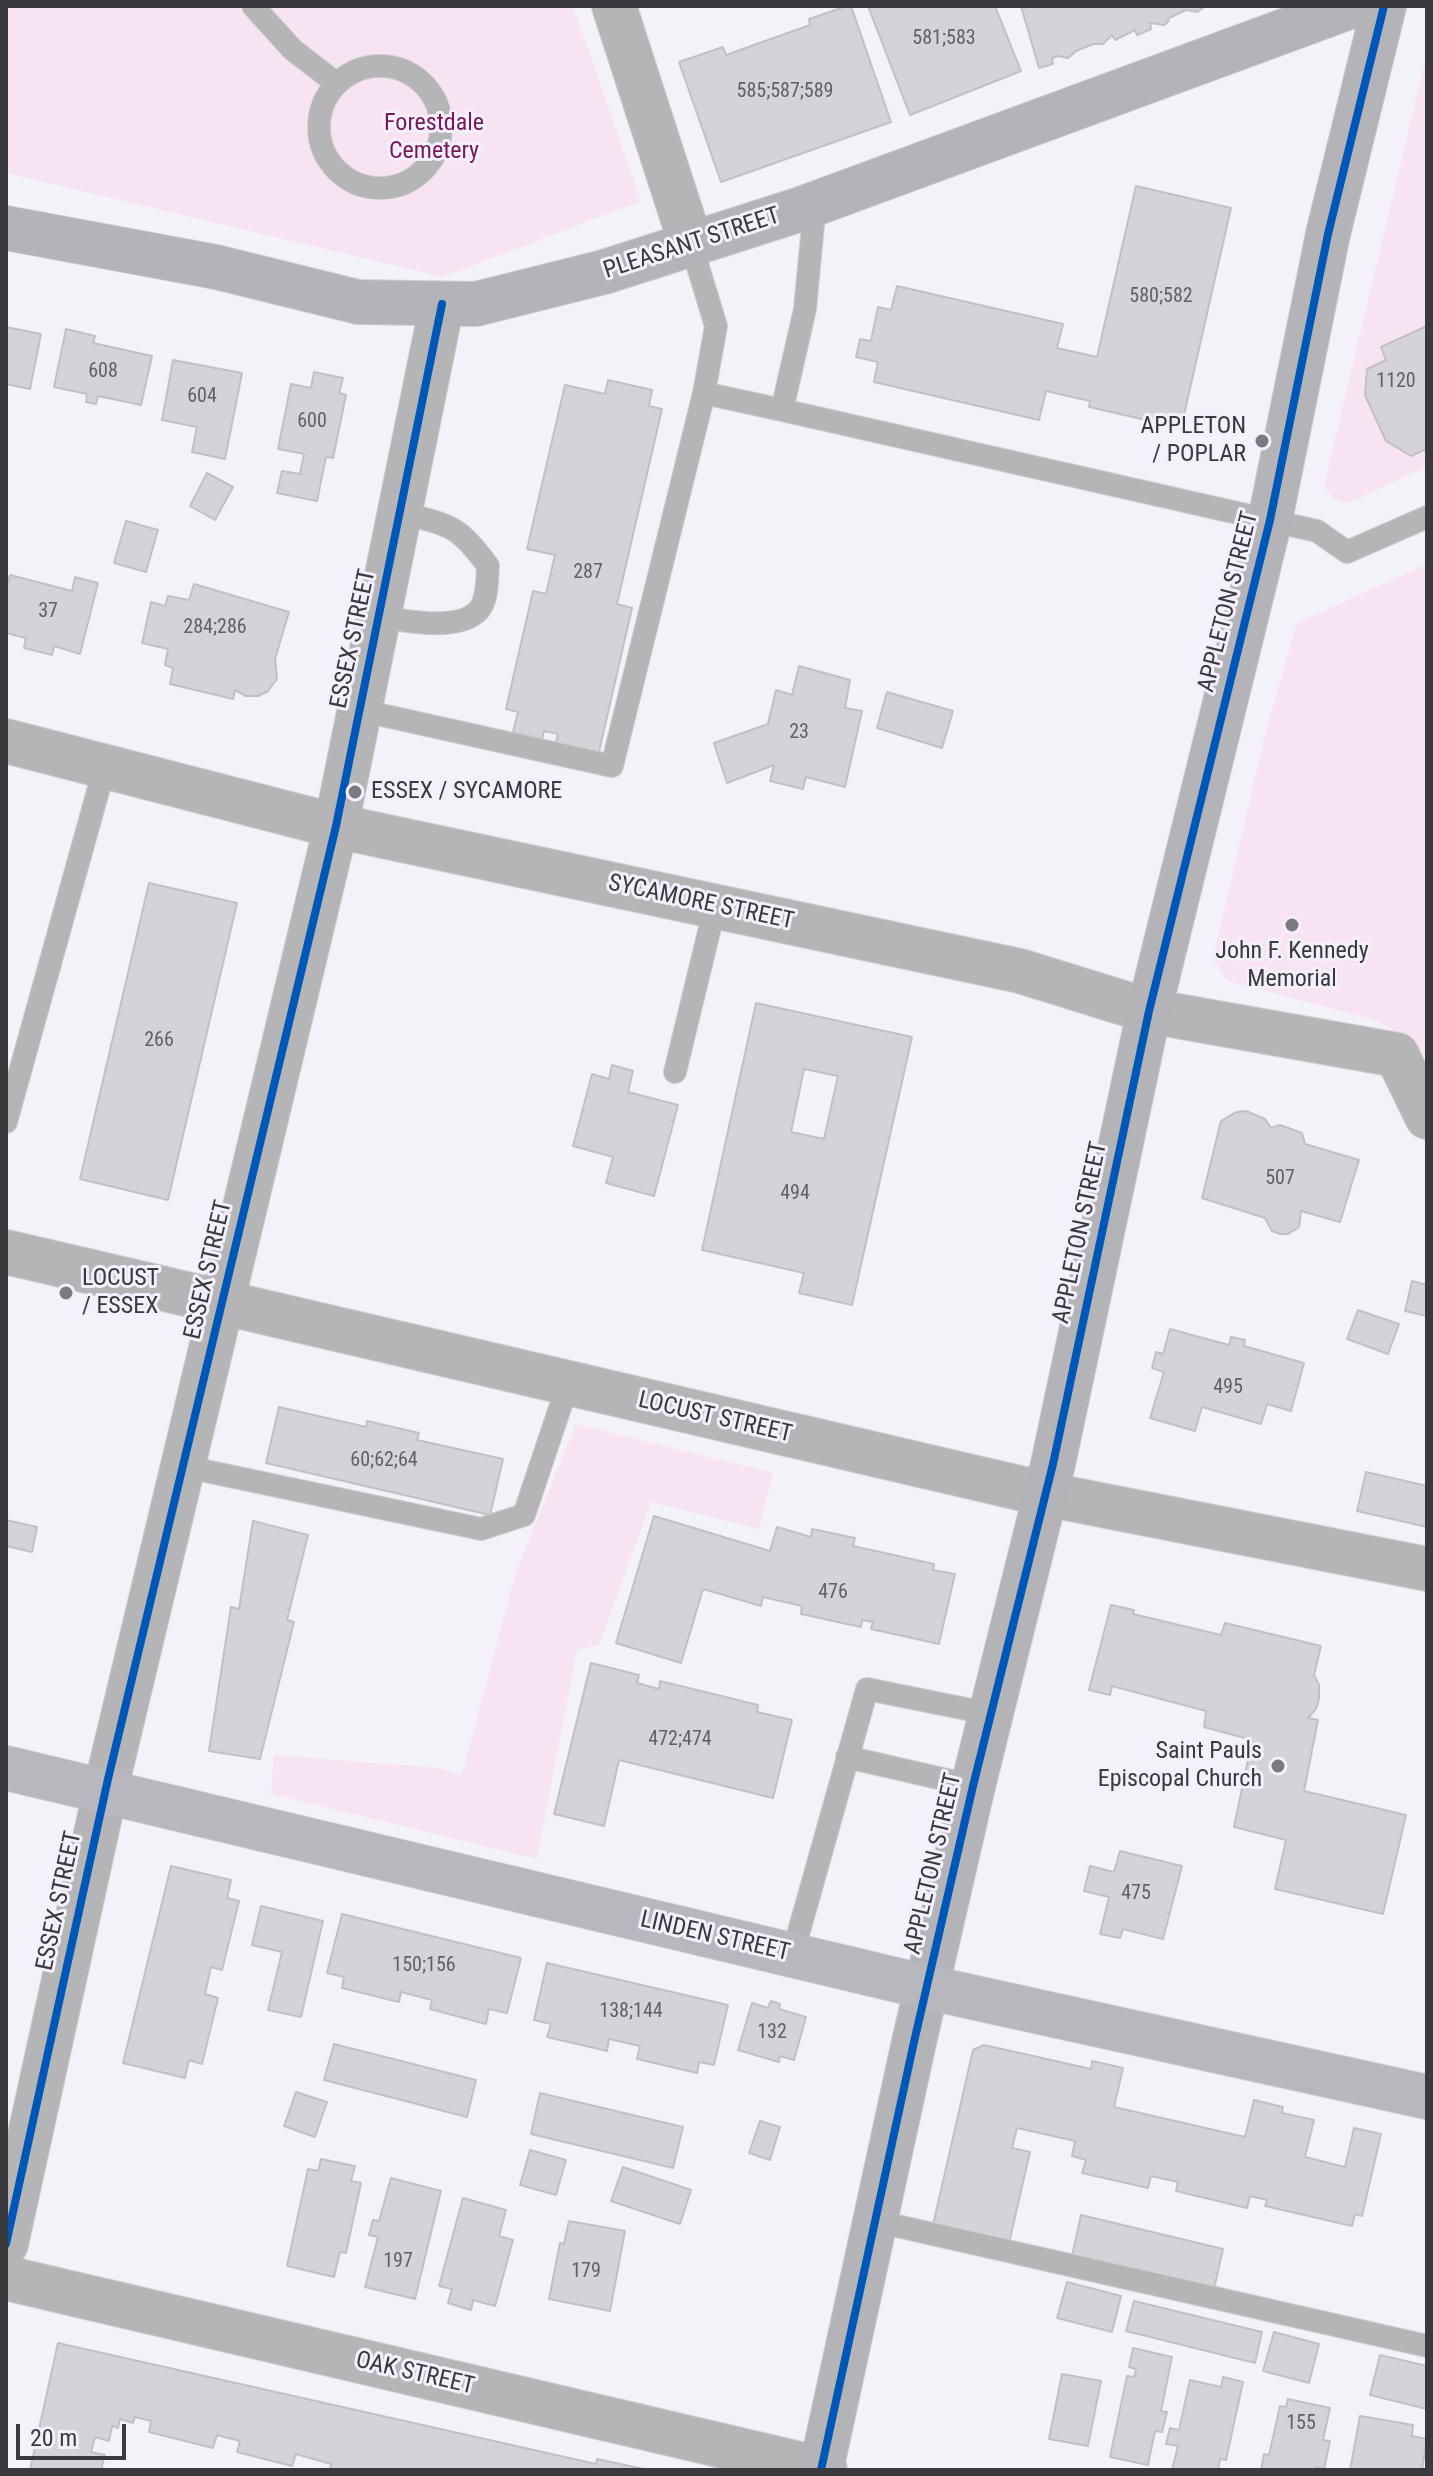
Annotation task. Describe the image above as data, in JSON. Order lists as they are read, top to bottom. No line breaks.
{"streets":{"main road":["LINDEN STREET"],"street":["PLEASANT STREET","APPLETON STREET","ESSEX STREET","SYCAMORE STREET","LOCUST STREET","OAK STREET"]},"crossings":[["PLEASANT STREET","ESSEX STREET"],["APPLETON STREET","SYCAMORE STREET"],["APPLETON STREET","LOCUST STREET"],["APPLETON STREET","LINDEN STREET"],["APPLETON STREET","OAK STREET"],["ESSEX STREET","SYCAMORE STREET"],["ESSEX STREET","LOCUST STREET"],["ESSEX STREET","LINDEN STREET"]],"parks":["Forestdale Cemetery"],"places":["APPLETON / POPLAR","ESSEX / SYCAMORE","John F. Kennedy Memorial","LOCUST / ESSEX","Saint Pauls Episcopal Church"],"house_numbers":["581;583","585;587;589","580;582","608","1120","604","600","287","37","284;286","23","266","507","494","495","60;62;64","476","472;474","475","150;156","138;144","132","197","179","155"],"scale_bar":"20 m"}
